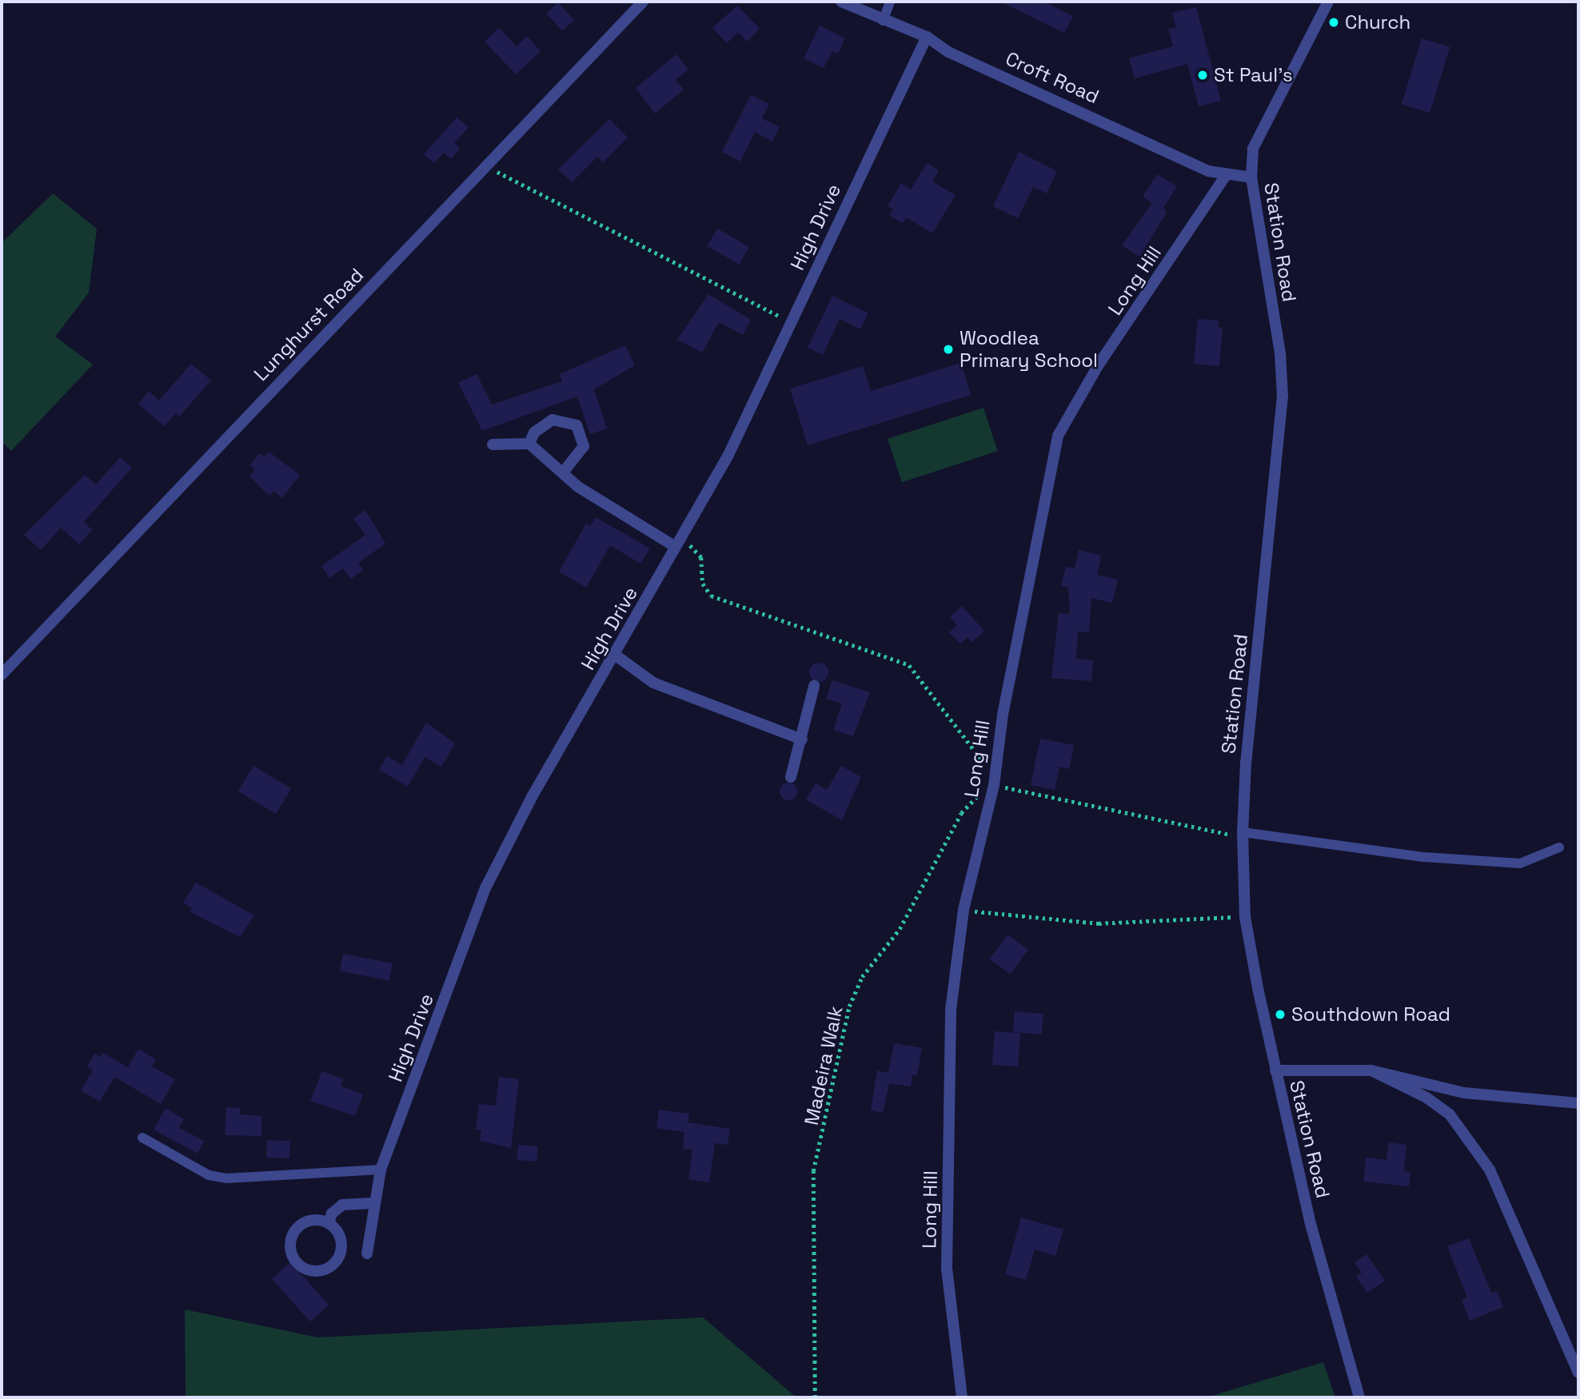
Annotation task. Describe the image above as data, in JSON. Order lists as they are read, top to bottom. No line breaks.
{"streets":{"street":["Croft Road","High Drive","Station Road","Long Hill","Lunghurst Road"],"path":["Madeira Walk"]},"crossings":[["Croft Road","High Drive"],["Croft Road","Station Road"],["Croft Road","Long Hill"],["Long Hill","Madeira Walk"]],"places":["Church","St Paul's","Woodlea Primary School","Southdown Road"]}
